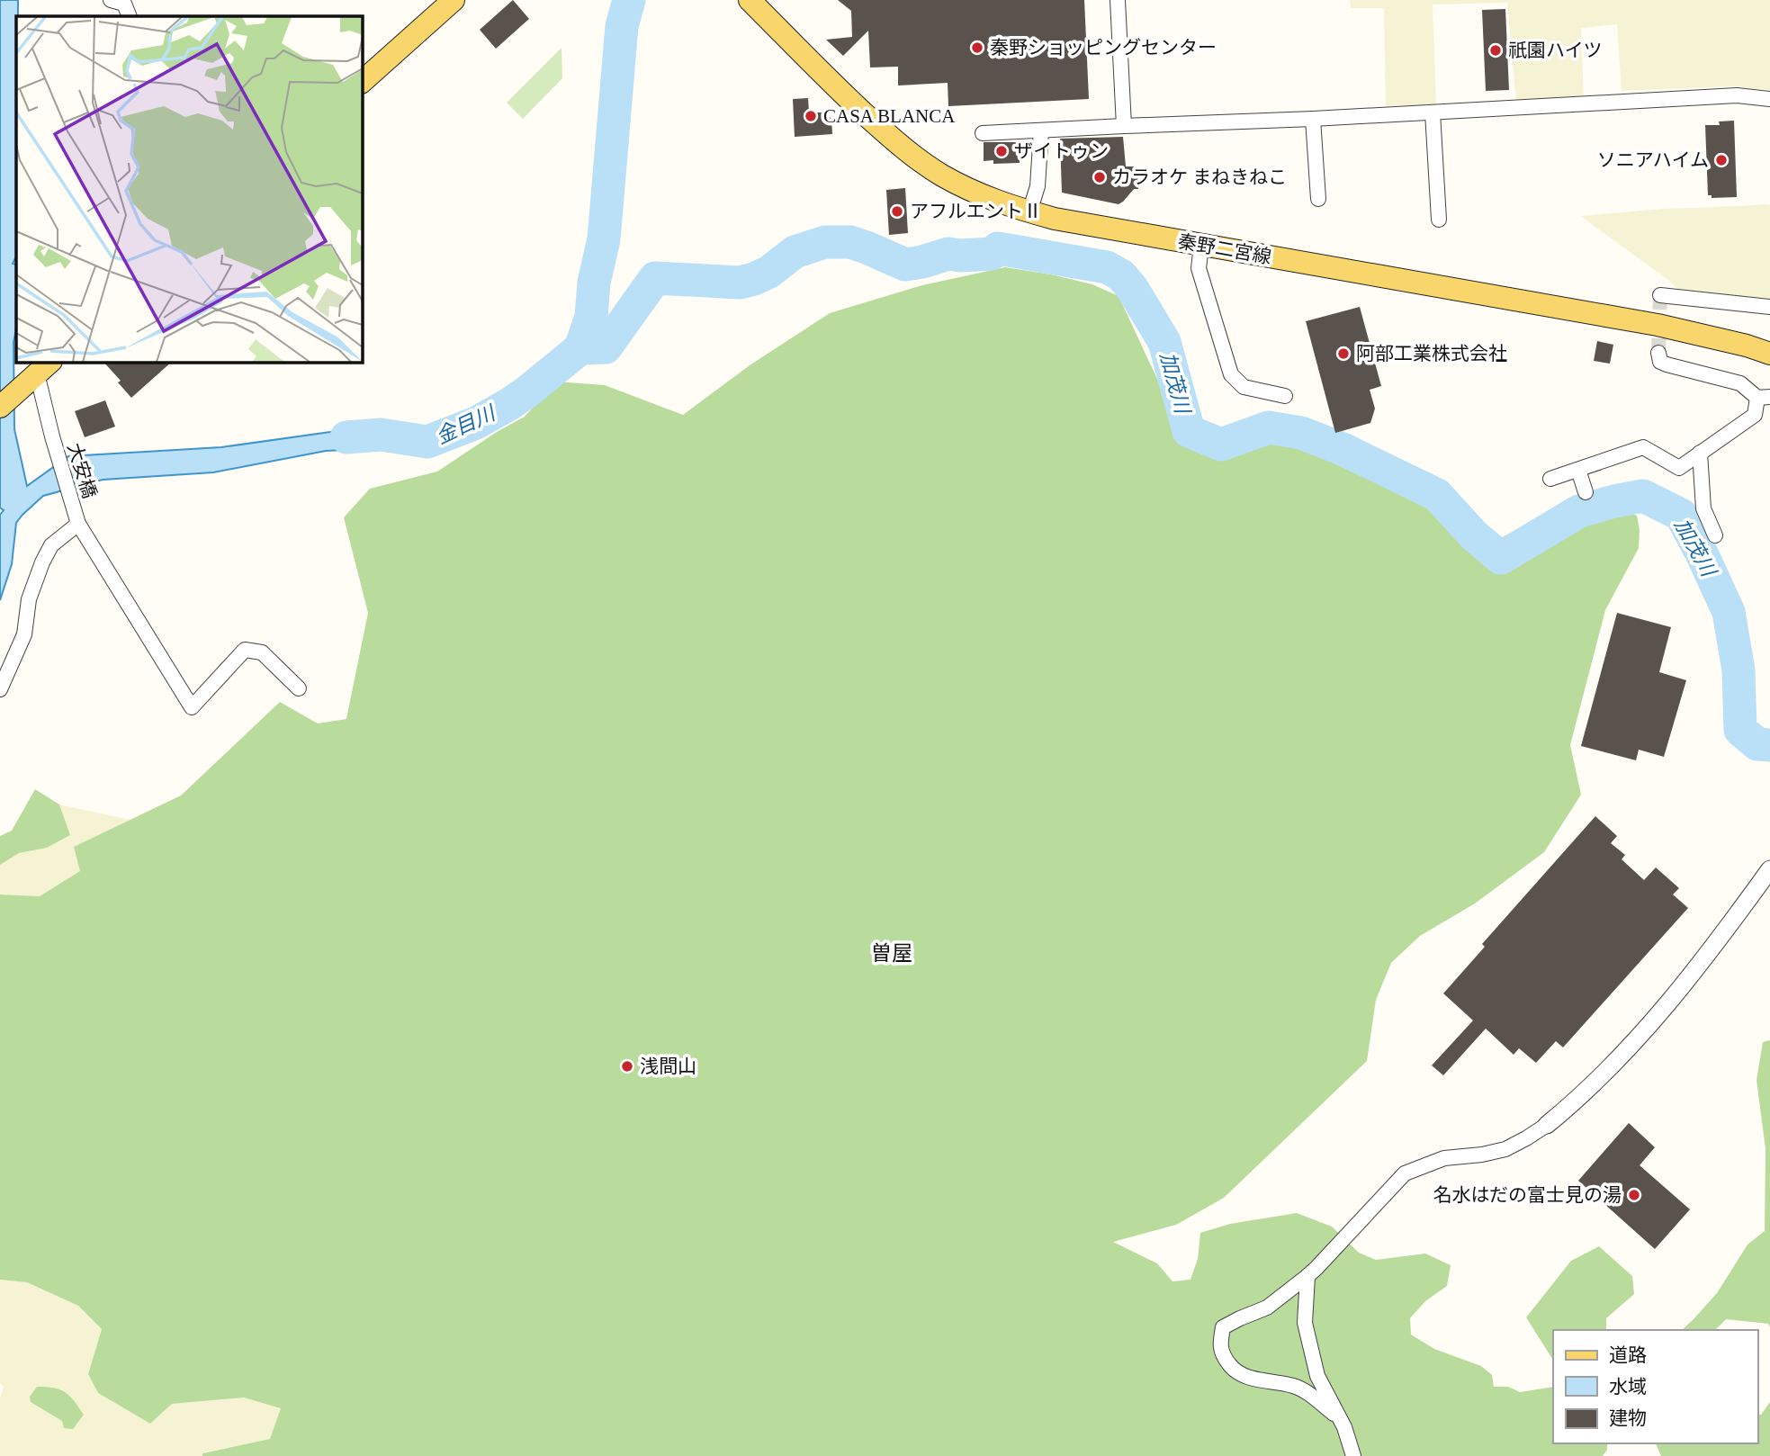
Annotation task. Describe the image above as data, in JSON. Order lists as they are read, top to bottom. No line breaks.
{"streets":{"main road":["秦野二宮線"],"street":["大安橋"]},"districts":["曽屋"],"water":["加茂川","金目川"],"places":["秦野ショッピングセンター","祇園ハイツ","CASA BLANCA","ザイトゥン","ソニアハイム","カラオケ まねきねこ","アフルエントⅡ","阿部工業株式会社","浅間山","名水はだの富士見の湯"],"legend":["道路","水域","建物"]}
